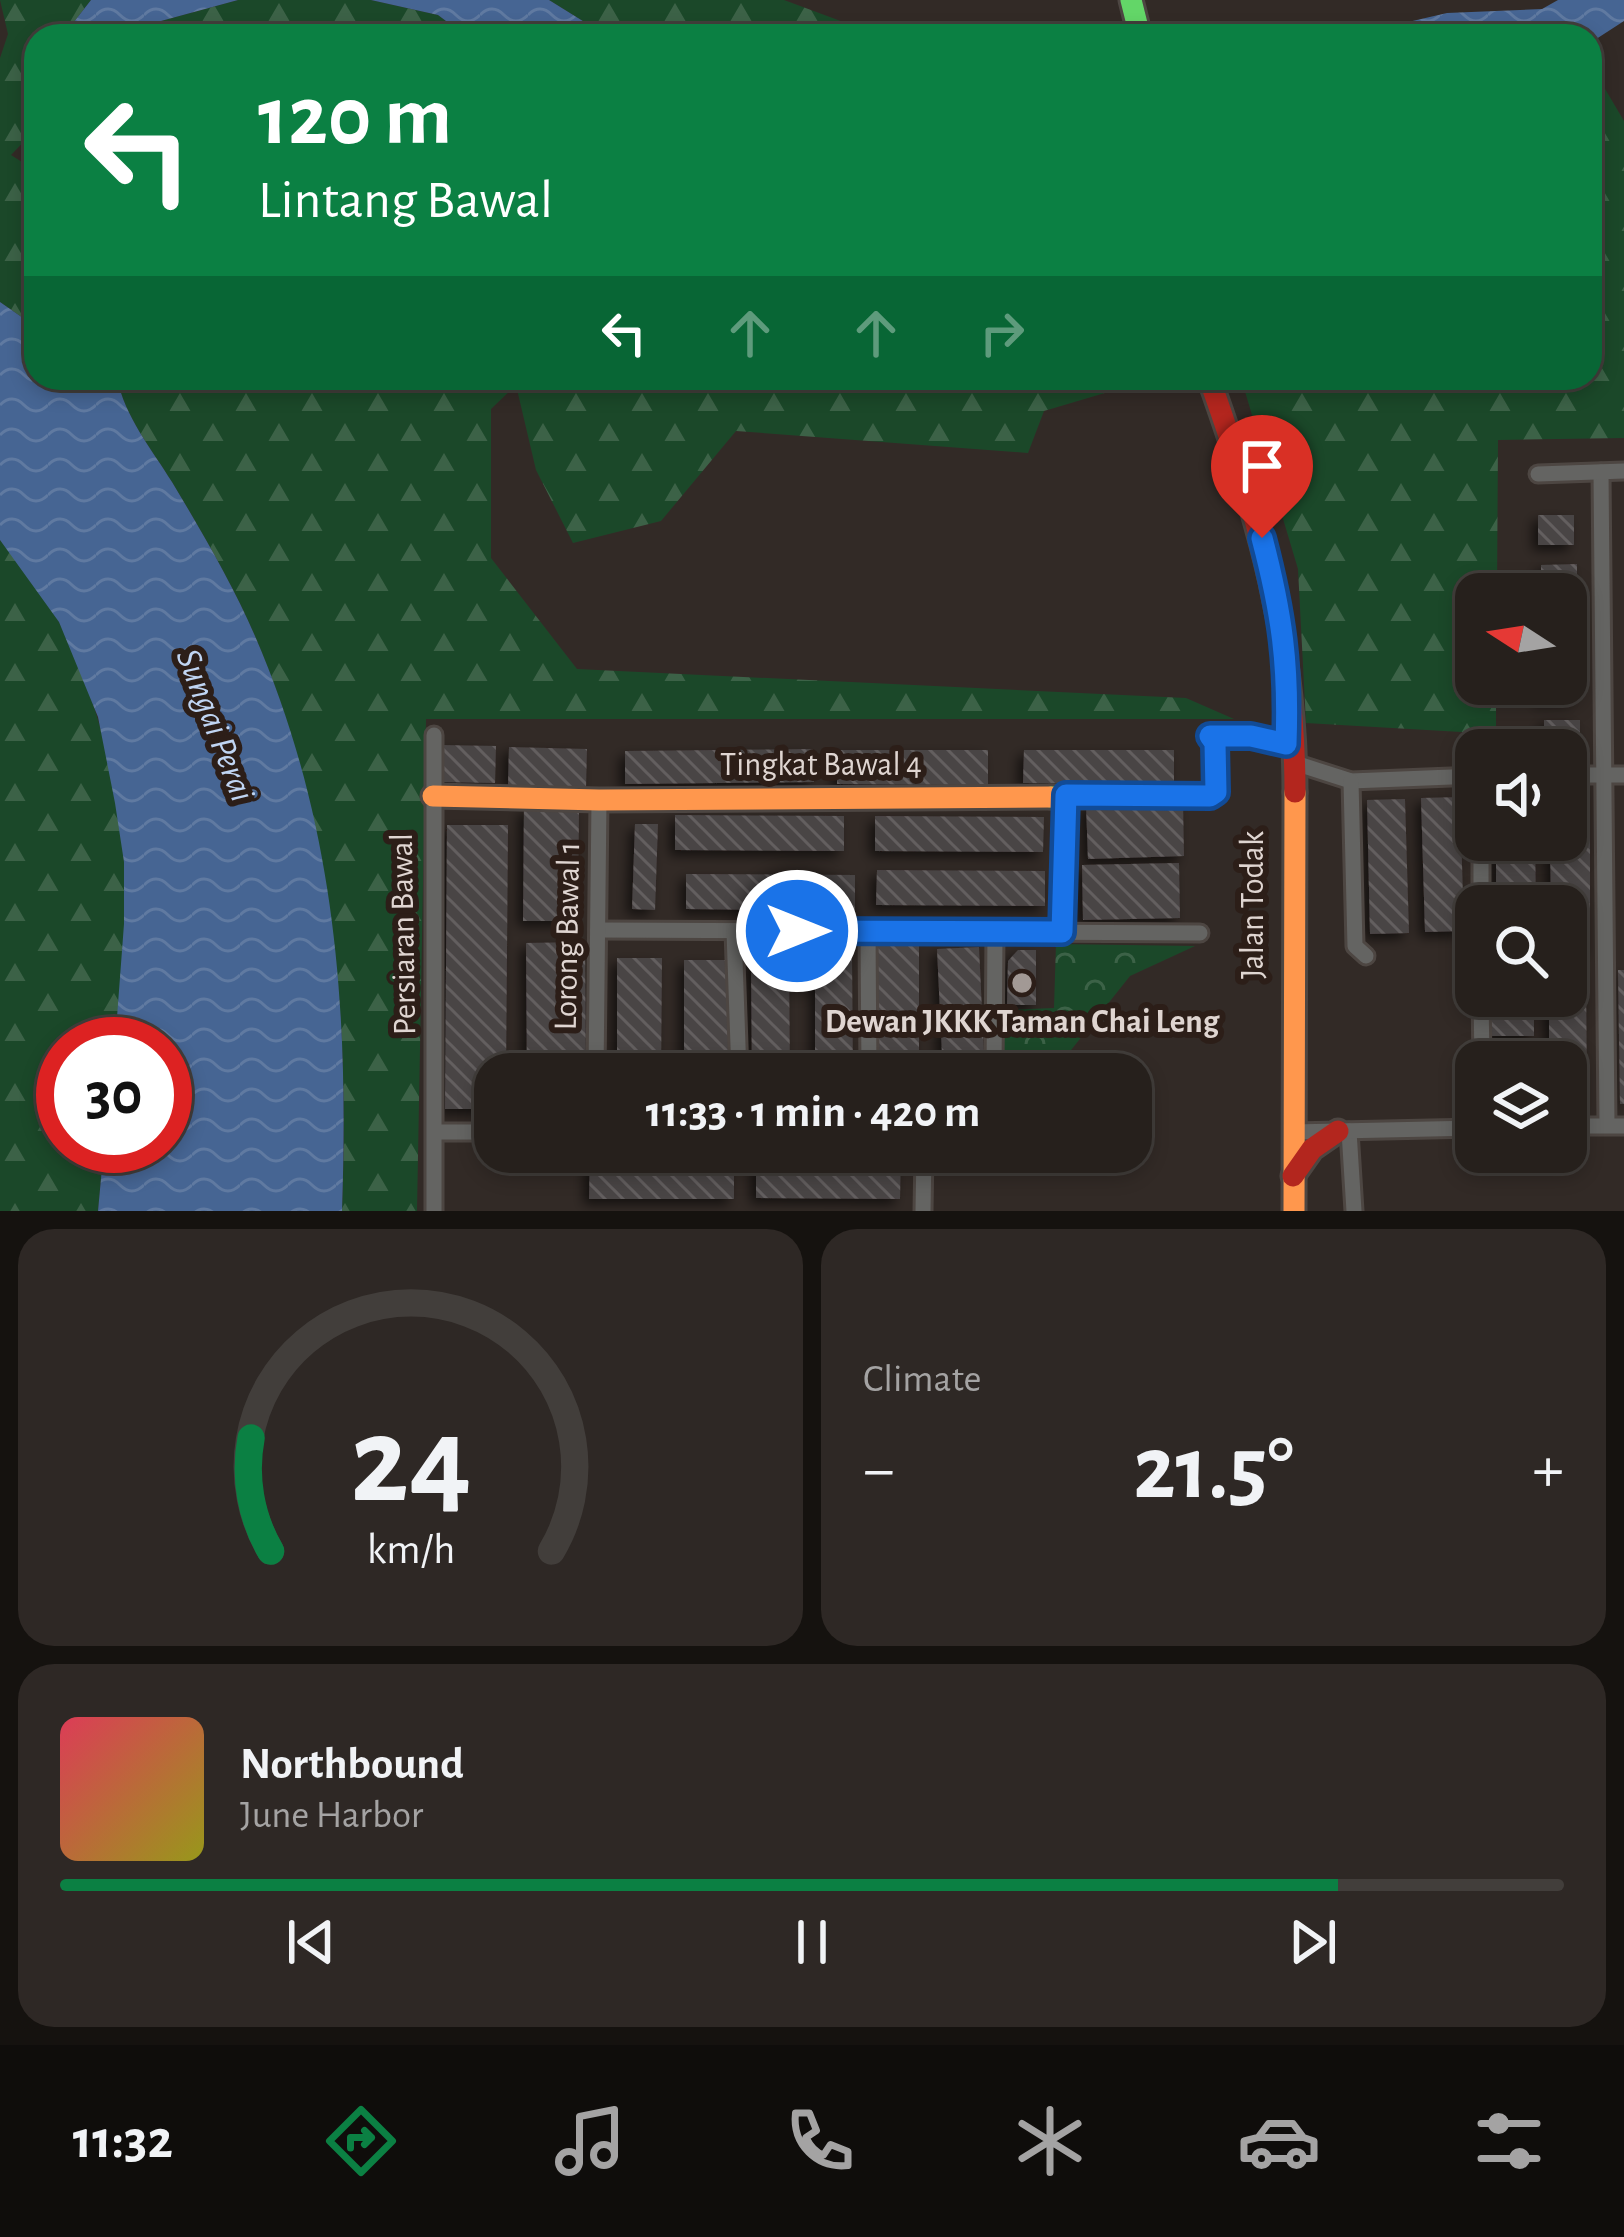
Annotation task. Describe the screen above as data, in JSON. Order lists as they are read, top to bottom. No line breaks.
{"streets":{"main road":["Tingkat Bawal 4","Jalan Todak"],"street":["Persiaran Bawal","Lorong Bawal 1"]},"crossings":[["Tingkat Bawal 4","Jalan Todak"],["Tingkat Bawal 4","Persiaran Bawal"],["Tingkat Bawal 4","Lorong Bawal 1"]],"water":["Sungai Perai"],"places":["Dewan JKKK Taman Chai Leng"],"north":"left","page":{"turn":["120 m","Lintang Bawal"],"limit":"30","trip":"11:33 · 1 min · 420 m","tile":"Climate","heat":["−","21.5°","+"],"song":["Northbound","June Harbor"],"tabs":"11:32","gauge":["24","km/h"]}}
